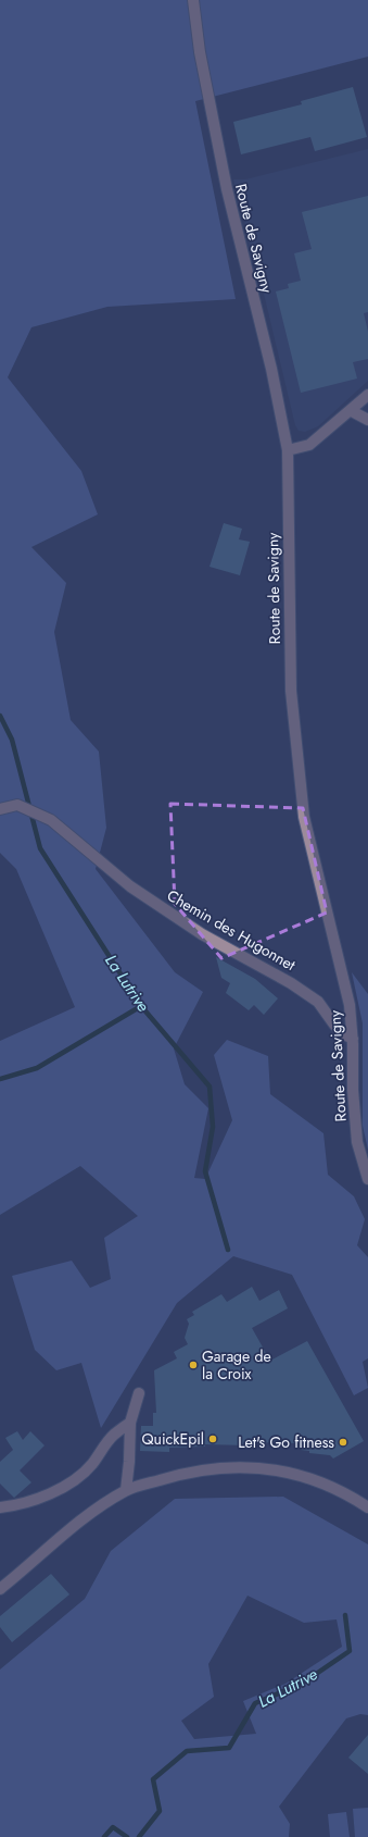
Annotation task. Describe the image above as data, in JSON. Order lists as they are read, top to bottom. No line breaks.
{"streets":{"street":["Route de Savigny","Chemin des Hugonnet"]},"crossings":[["Route de Savigny","Chemin des Hugonnet"]],"water":["La Lutrive"],"places":["Garage de la Croix","QuickEpil","Let's Go fitness"]}
